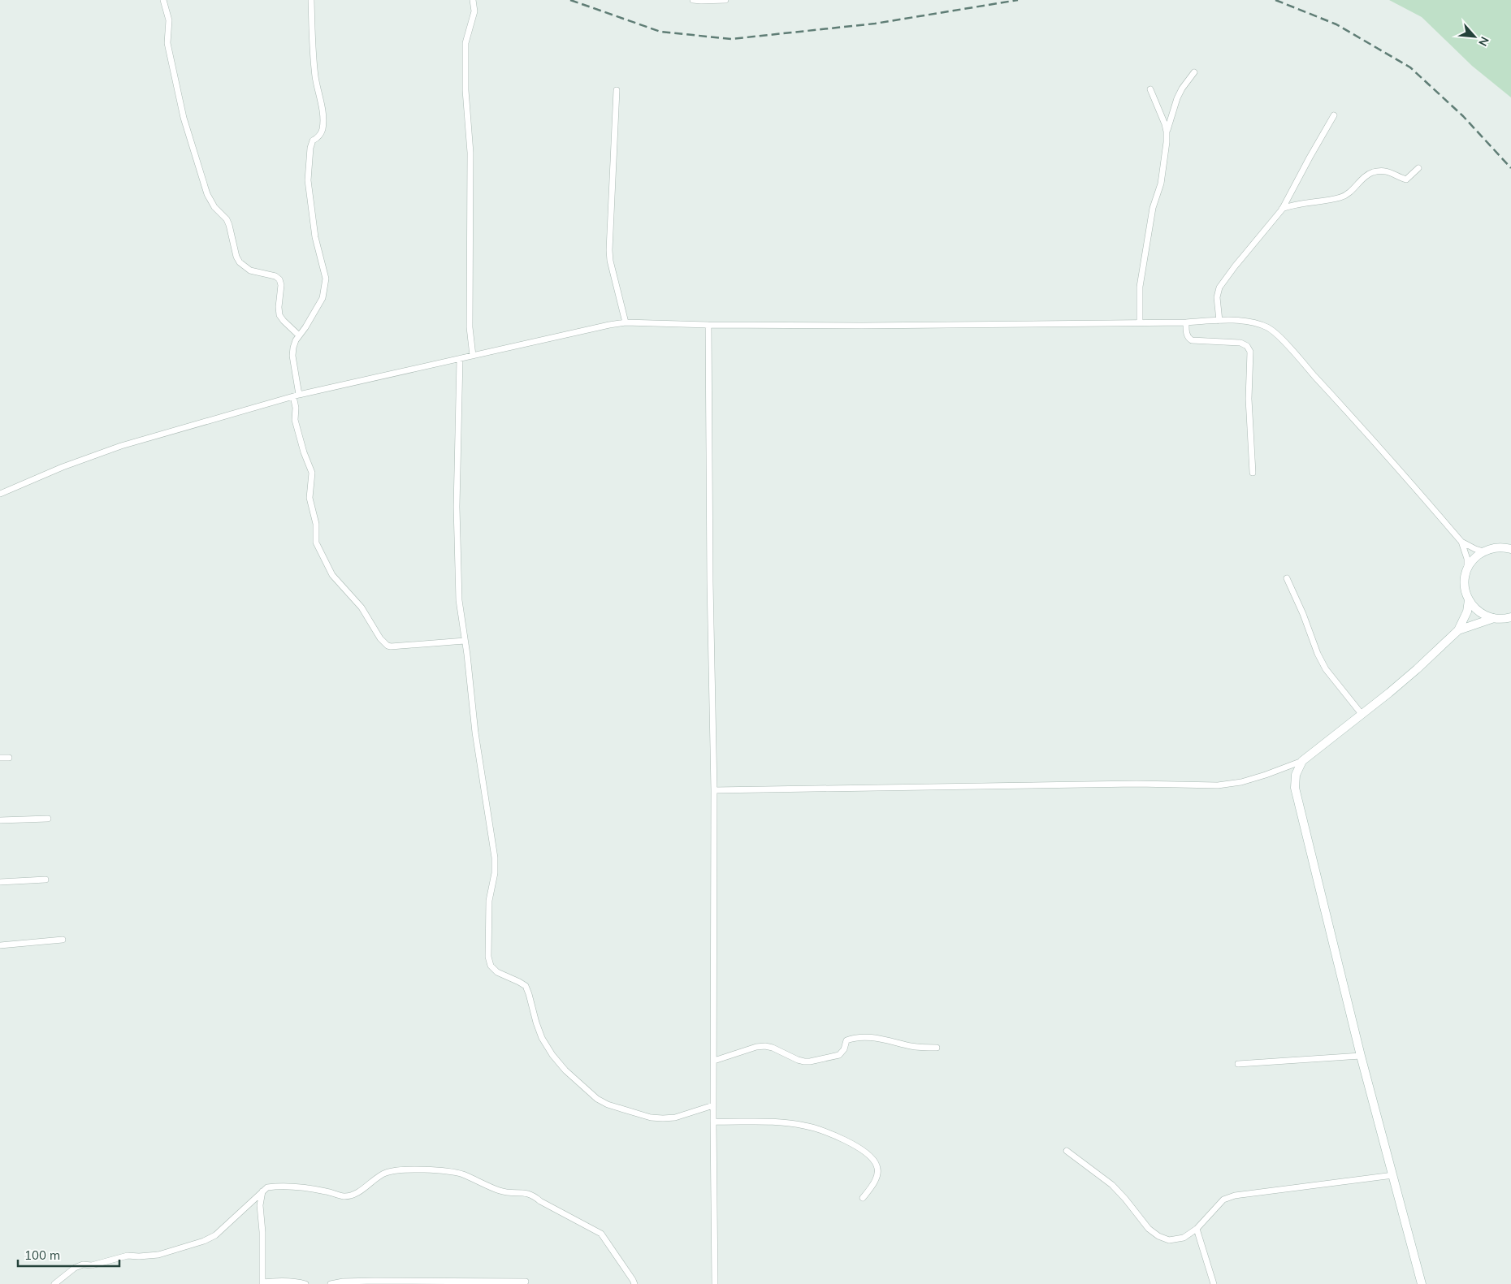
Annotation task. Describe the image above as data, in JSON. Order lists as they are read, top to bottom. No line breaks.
{"scale_bar":"100 m","north":"bottom right"}
